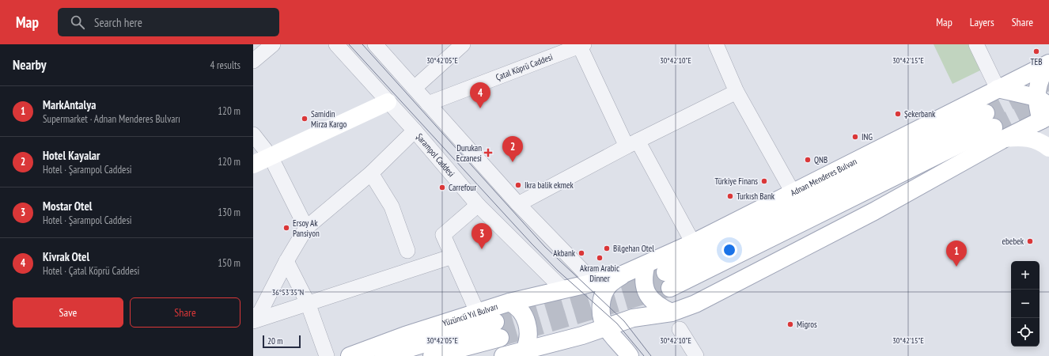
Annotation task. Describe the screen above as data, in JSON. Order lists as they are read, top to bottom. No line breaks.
{"streets":{"main road":["Adnan Menderes Bulvarı","Yüzüncü Yıl Bulvarı"],"street":["Çatal Köprü Caddesi","Şarampol Caddesi"]},"crossings":[["Şarampol Caddesi","Yüzüncü Yıl Bulvarı"],["Adnan Menderes Bulvarı","Yüzüncü Yıl Bulvarı"]],"places":{"other":["TEB","Şekerbank","Samidin Mirza Kargo","ING","QNB","Türkiye Finans","Ikra balik ekmek","Carrefour","Turkısh Bank","Ersoy Ak Pansiyon","ebebek","Bilgehan Otel","Akbank","Akram Arabic Dinner","Migros"],"health":["Durukan Eczanesi"]},"scale_bar":"20 m","page":{"header":"Map","search":"Search here","nav":["Map","Layers","Share"],"heading":["Nearby","4 results"],"pins":["4","2","3","1"],"list":[{"mark":"1","name":"MarkAntalya","note":"Supermarket · Adnan Menderes Bulvarı","value":"120 m"},{"mark":"2","name":"Hotel Kayalar","note":"Hotel · Şarampol Caddesi","value":"120 m"},{"mark":"3","name":"Mostar Otel","note":"Hotel · Şarampol Caddesi","value":"130 m"},{"mark":"4","name":"Kivrak Otel","note":"Hotel · Çatal Köprü Caddesi","value":"150 m"}],"map_buttons":["+","−"],"buttons":["Save","Share"],"scale":"20 m"},"coordinates":["30°42'05\"E","30°42'10\"E","30°42'15\"E","36°53'35\"N"]}
